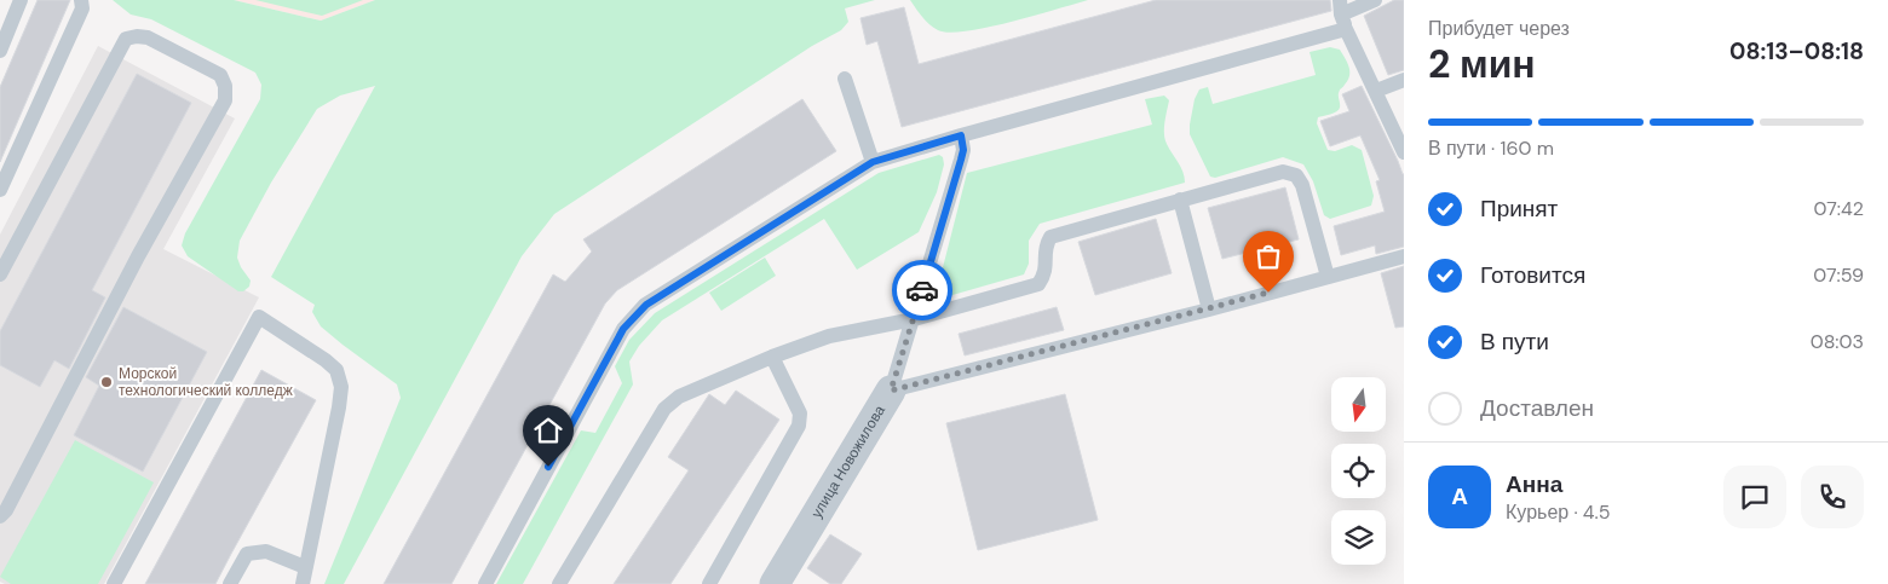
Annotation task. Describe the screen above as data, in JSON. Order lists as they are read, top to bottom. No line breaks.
{"streets":{"street":["улица Новожилова"]},"places":["Морской технологический колледж"],"north":"bottom","page":{"heading":["2 мин","Прибудет через","08:13–08:18"],"panel":["Анна","Курьер · 4.5"],"bar":"В пути · 160 m","list":[["Принят","07:42"],["Готовится","07:59"],["В пути","08:03"],"Доставлен"],"round":"А"}}
